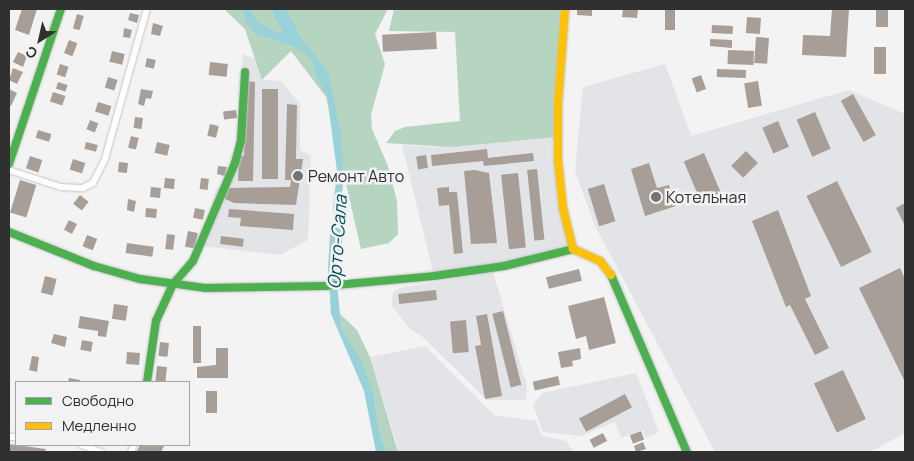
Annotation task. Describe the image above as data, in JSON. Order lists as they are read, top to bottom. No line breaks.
{"water":["Орто-Сала"],"places":["Ремонт Авто","Котельная"],"legend":["Свободно","Медленно"],"north":"bottom left"}
